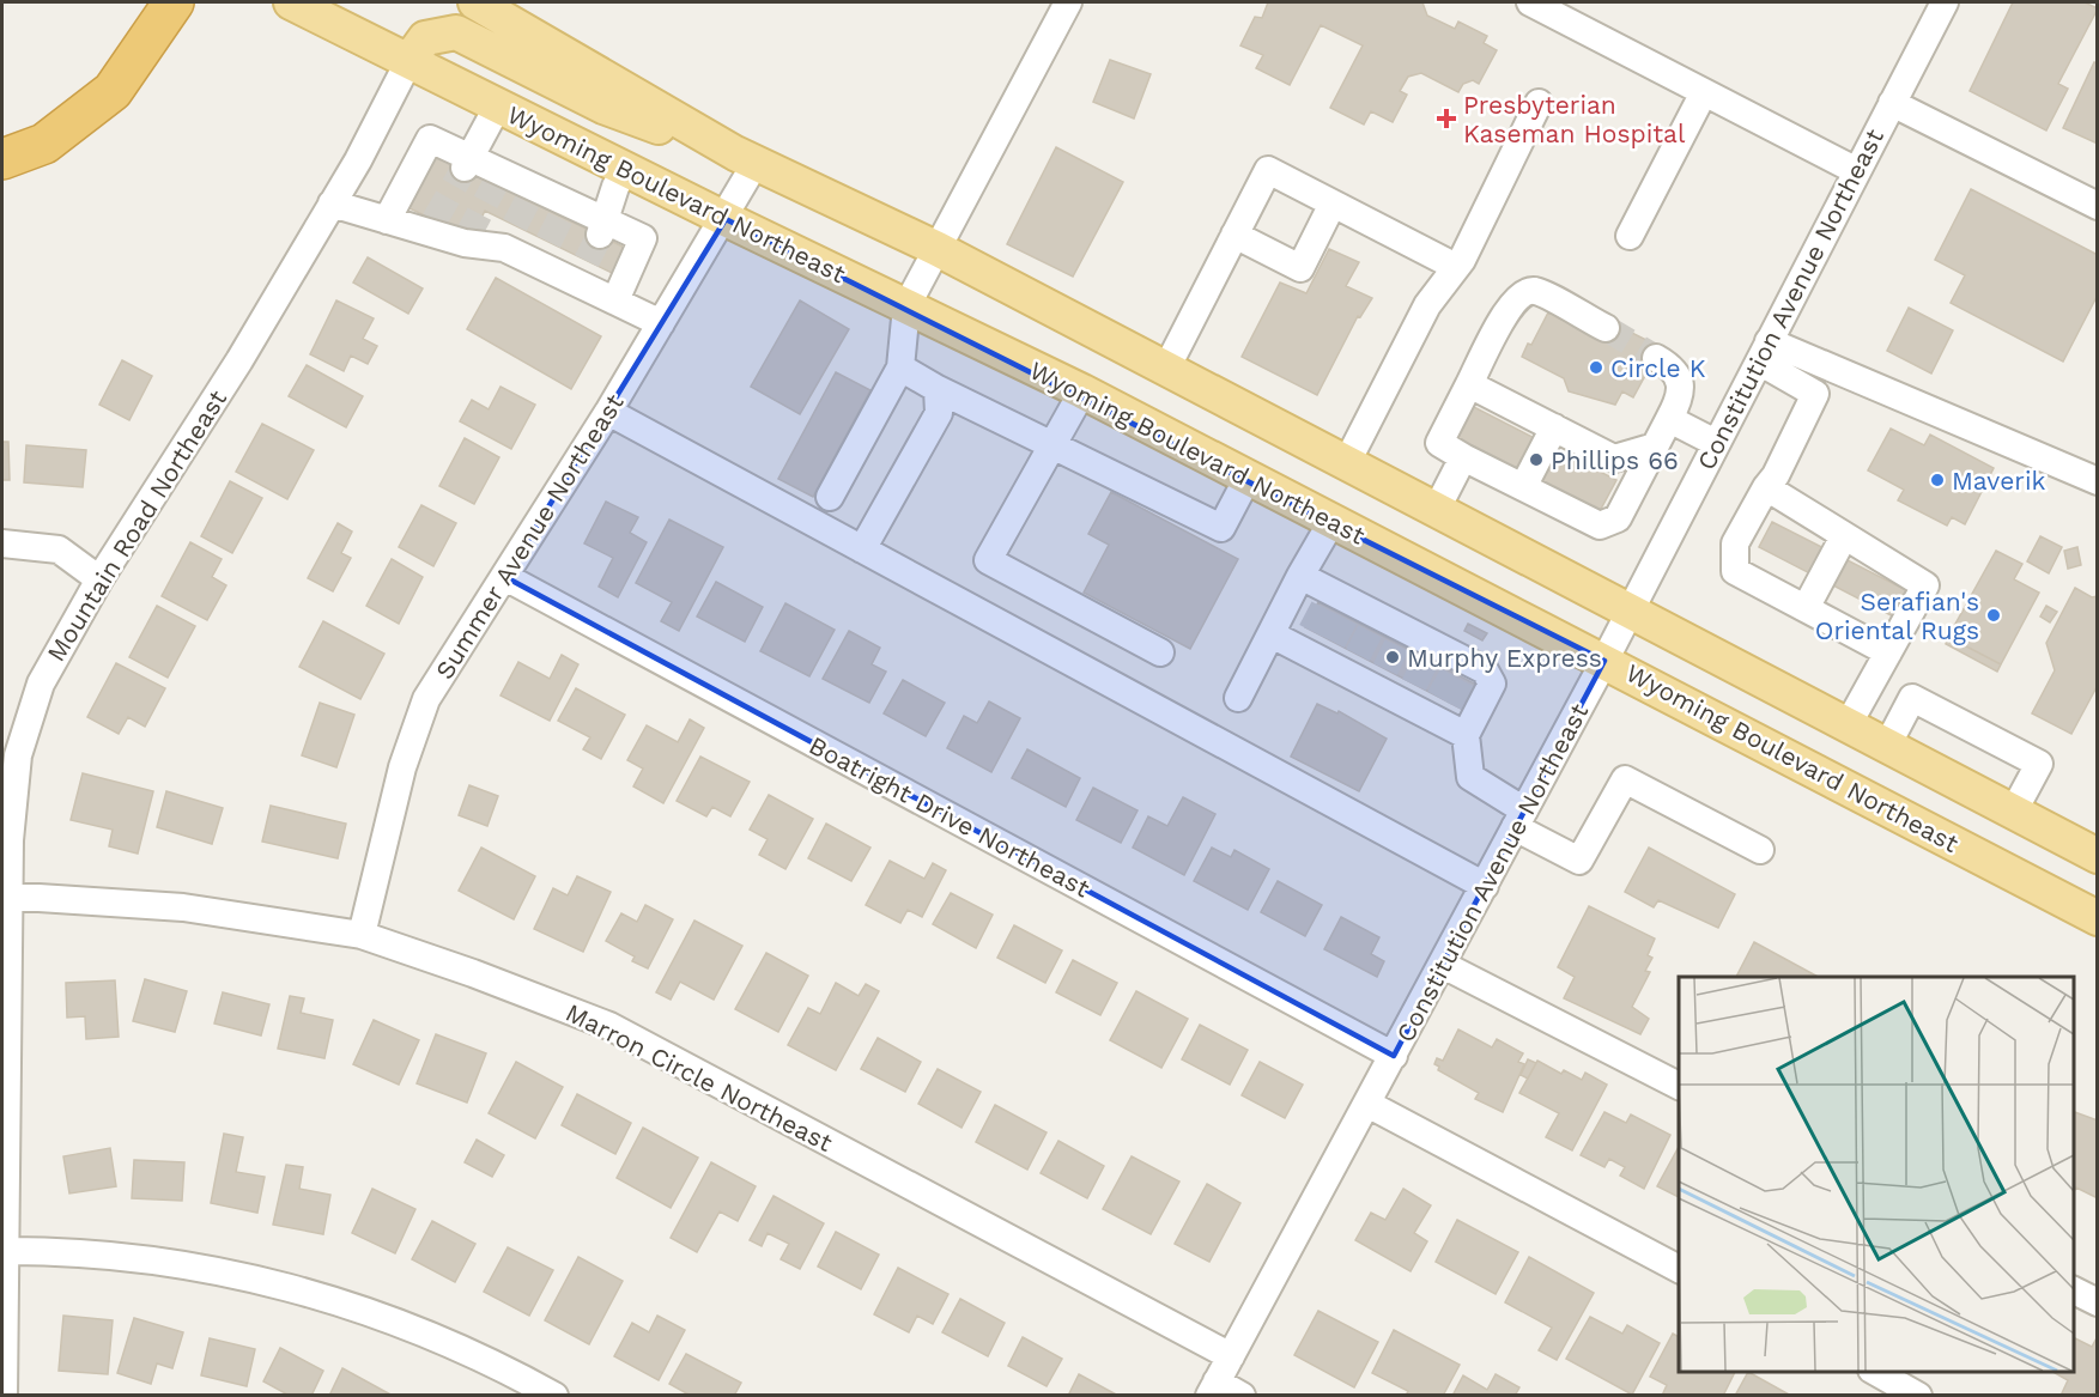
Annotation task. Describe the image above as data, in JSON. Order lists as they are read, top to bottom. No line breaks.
{"streets":{"main road":["Wyoming Boulevard Northeast"],"street":["Constitution Avenue Northeast","Mountain Road Northeast","Summer Avenue Northeast","Boatright Drive Northeast","Marron Circle Northeast"]},"crossings":[["Wyoming Boulevard Northeast","Constitution Avenue Northeast"],["Wyoming Boulevard Northeast","Mountain Road Northeast"],["Wyoming Boulevard Northeast","Summer Avenue Northeast"],["Constitution Avenue Northeast","Boatright Drive Northeast"],["Constitution Avenue Northeast","Marron Circle Northeast"],["Mountain Road Northeast","Marron Circle Northeast"],["Summer Avenue Northeast","Boatright Drive Northeast"],["Summer Avenue Northeast","Marron Circle Northeast"]],"places":{"health":["Presbyterian Kaseman Hospital"],"other":["Circle K","Phillips 66","Maverik","Serafian's Oriental Rugs","Murphy Express"]}}
